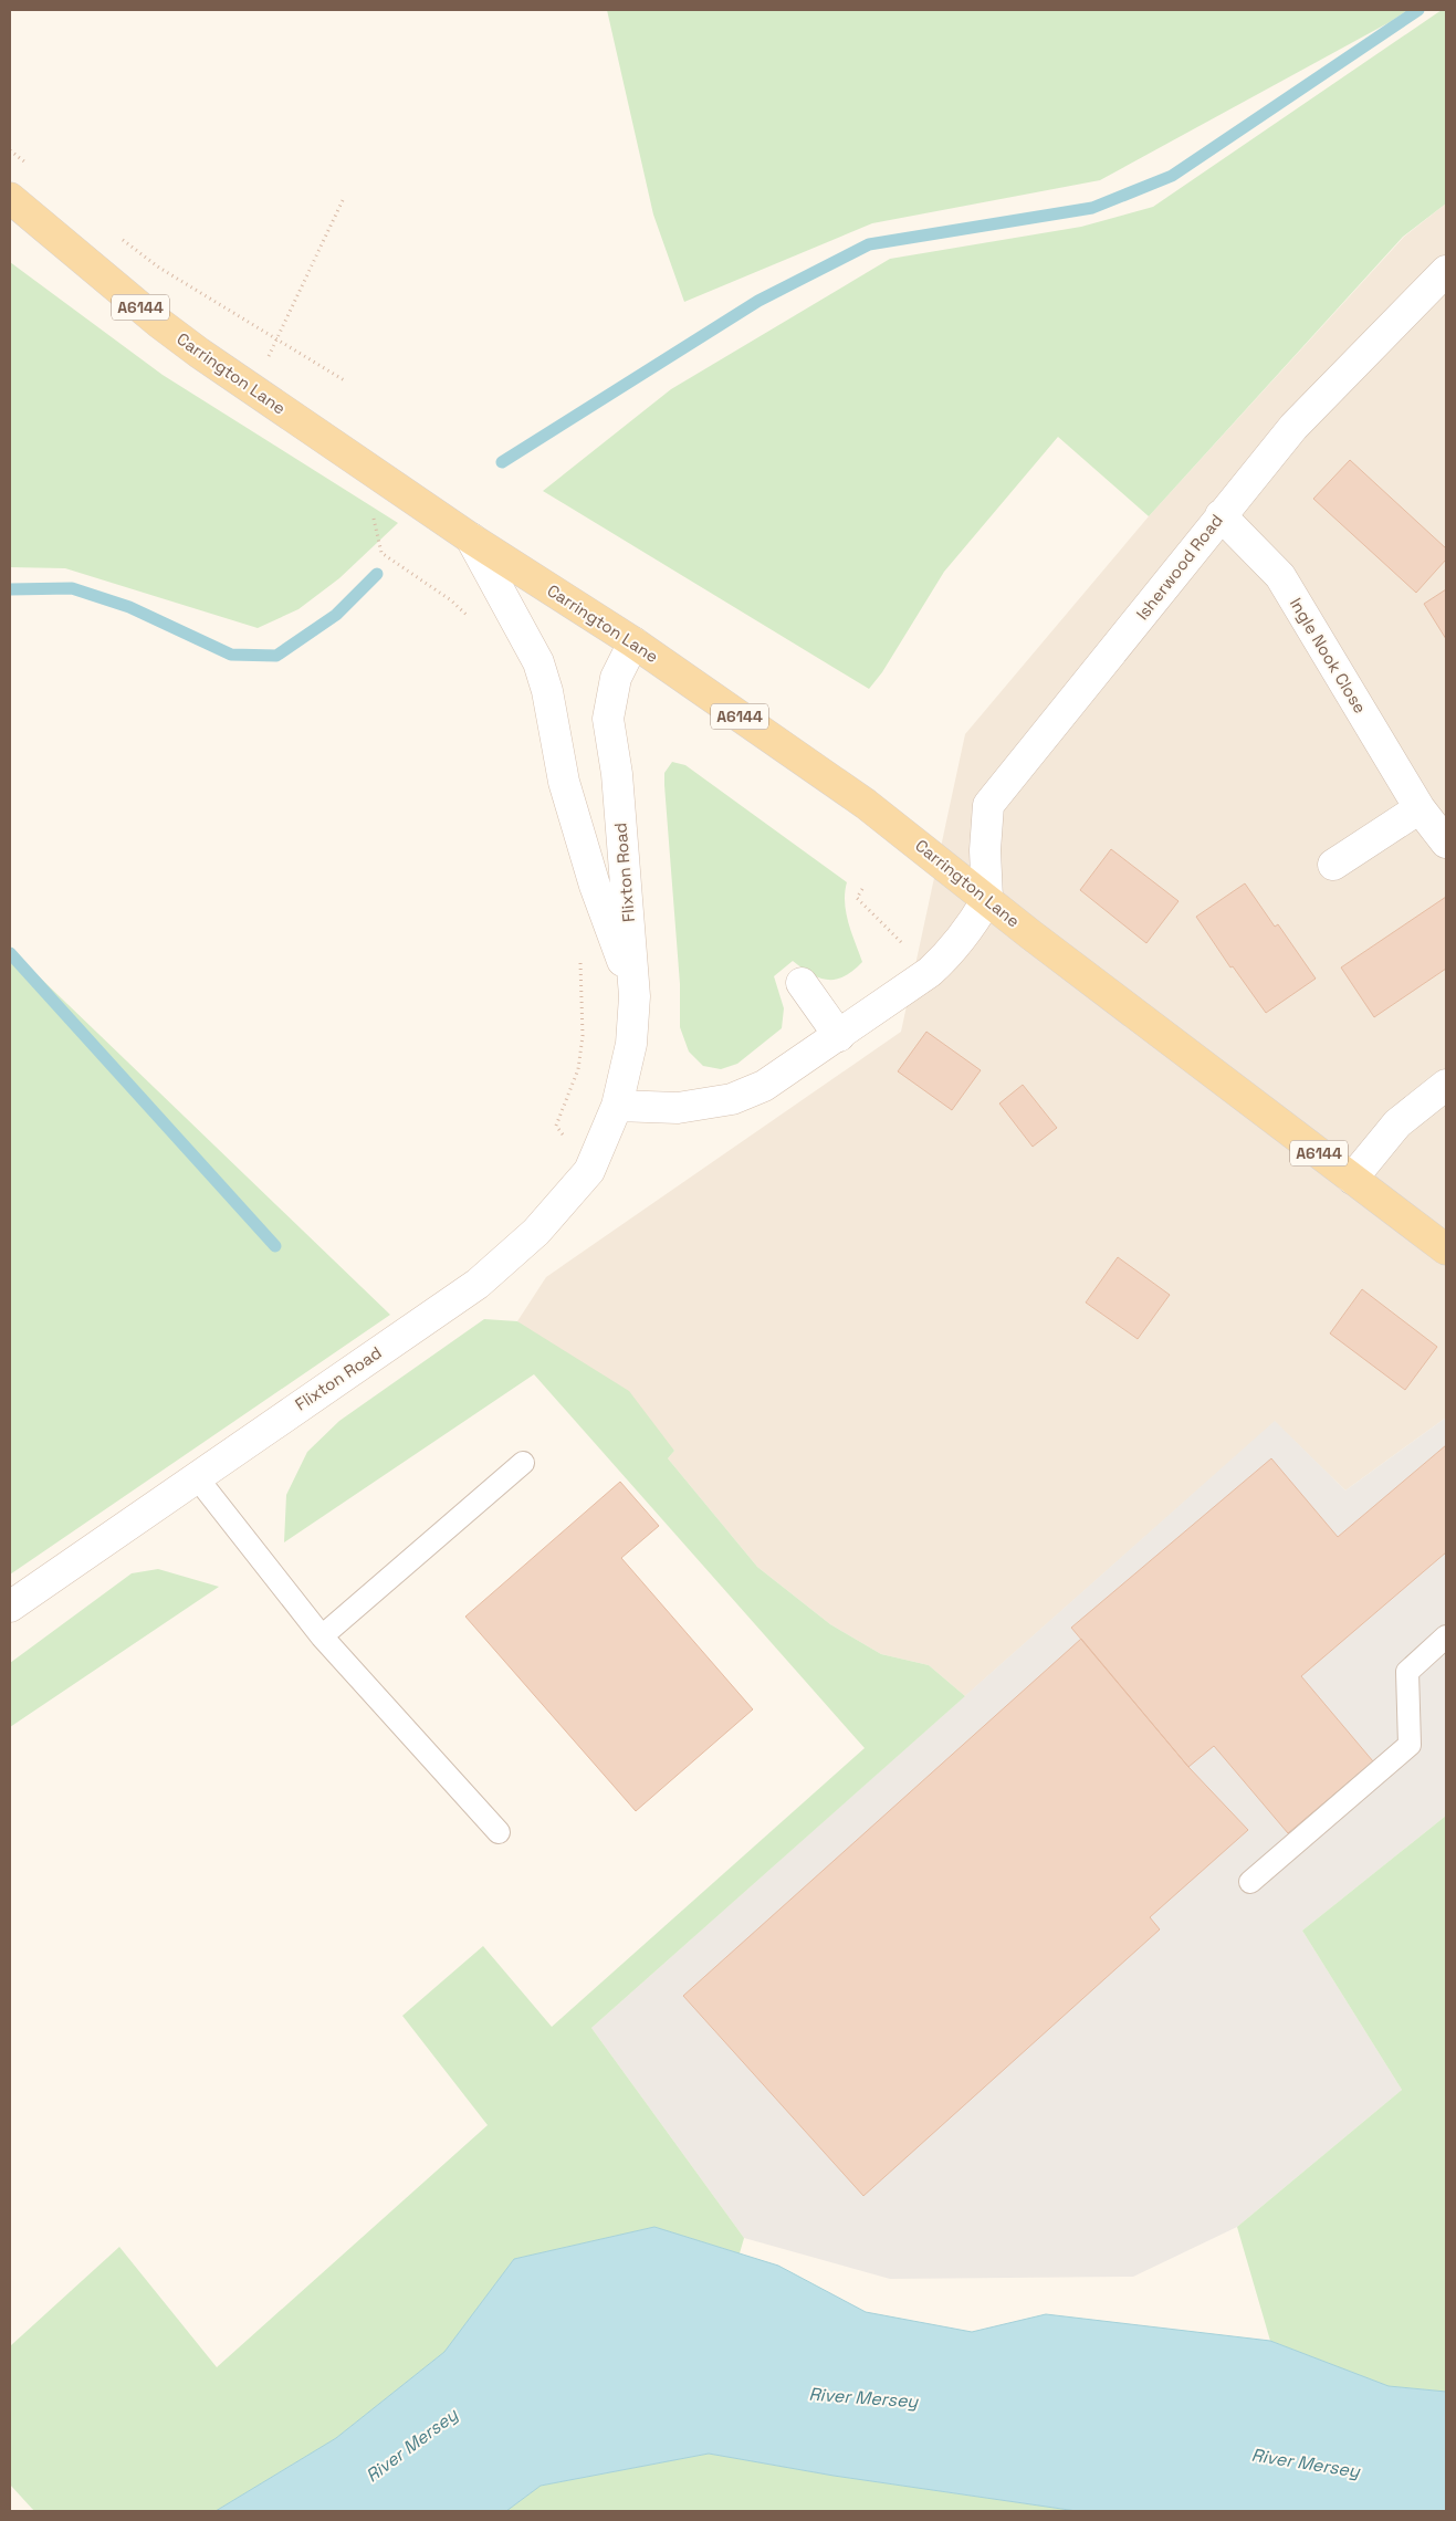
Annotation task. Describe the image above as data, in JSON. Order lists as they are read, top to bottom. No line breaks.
{"streets":{"main road":["A6144","Carrington Lane","Isherwood Road","Ingle Nook Close","Flixton Road"]},"crossings":[["A6144","Carrington Lane"],["A6144","Flixton Road"],["Carrington Lane","Isherwood Road"],["Carrington Lane","Flixton Road"],["Isherwood Road","Ingle Nook Close"]],"water":["River Mersey"]}
